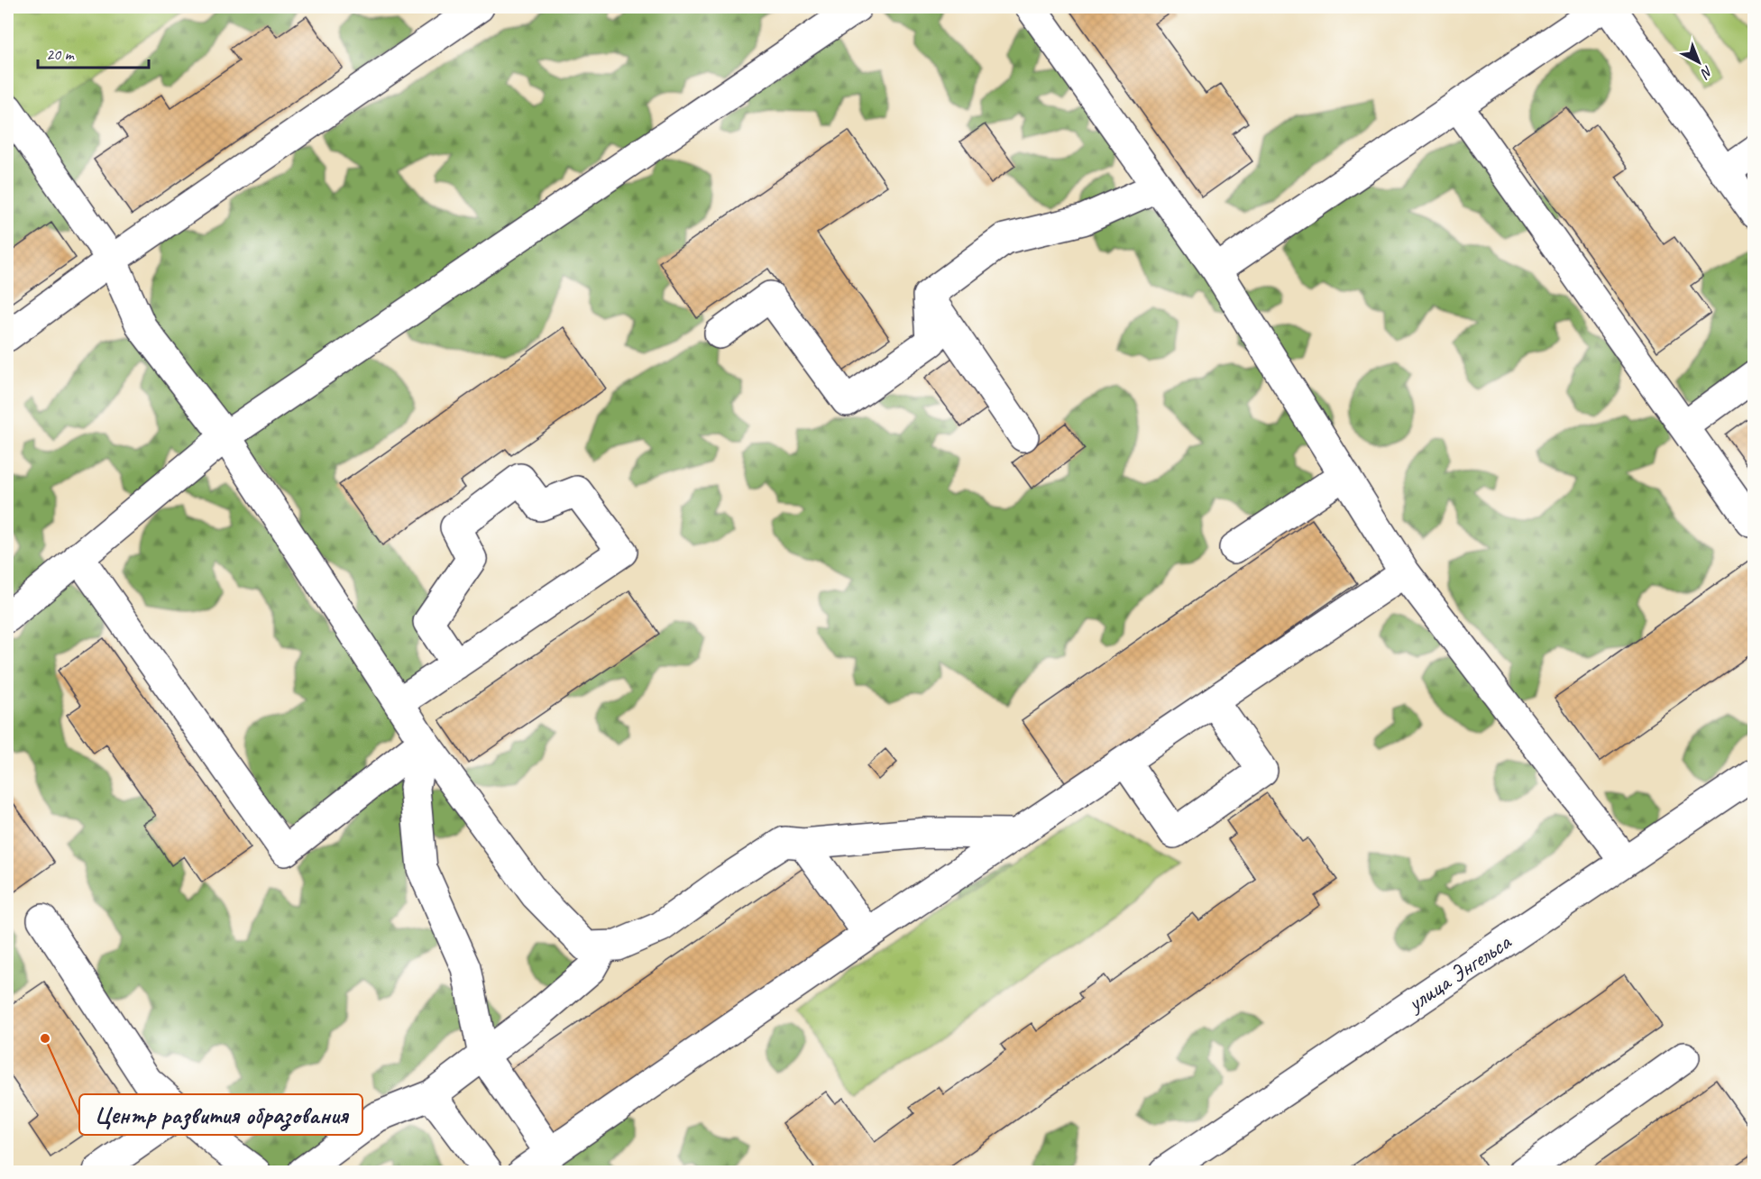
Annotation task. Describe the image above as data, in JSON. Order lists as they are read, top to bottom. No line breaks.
{"streets":{"street":["улица Энгельса"]},"places":["Центр развития образования"],"scale_bar":"20 m","north":"bottom right"}
